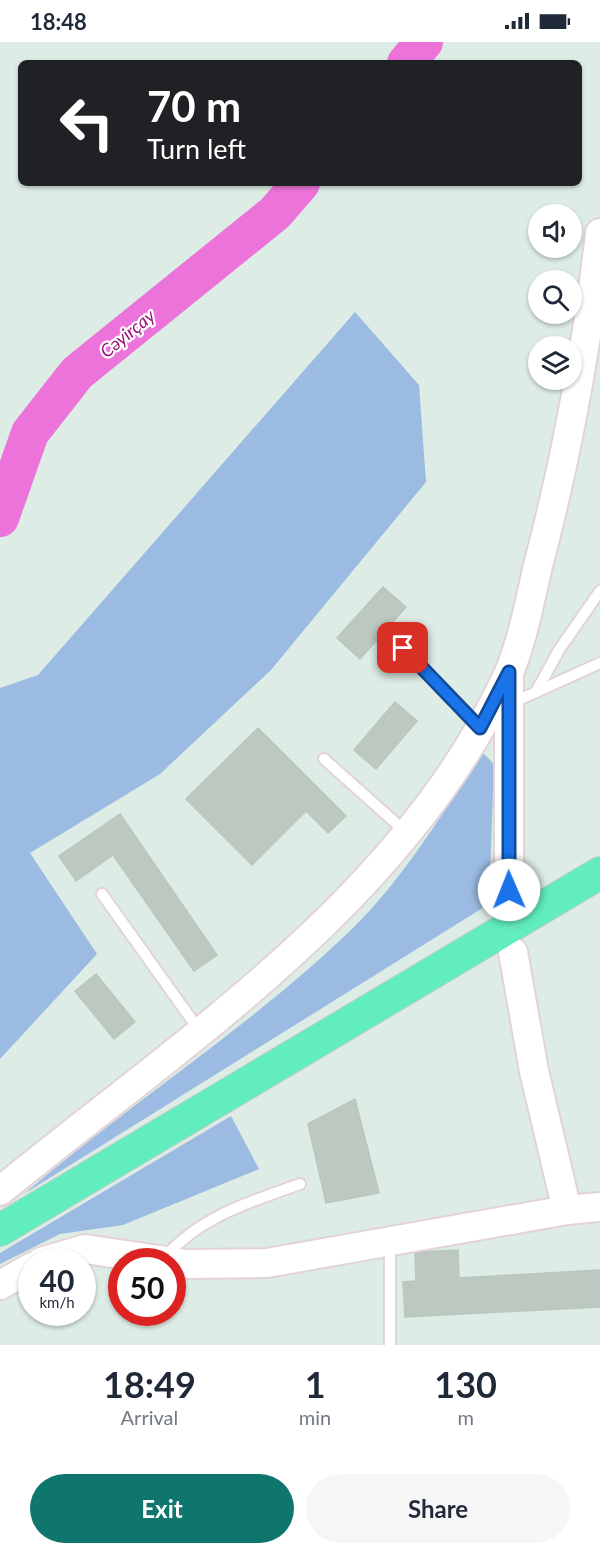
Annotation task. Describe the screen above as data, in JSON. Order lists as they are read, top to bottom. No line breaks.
{"water":["Cəyirçay"],"page":{"status":"18:48","turn":["70 m","Turn left"],"speed":"40 km/h","limit":"50","eta":["18:49","Arrival","1","min","130","m"],"buttons":["Exit","Share"]}}
